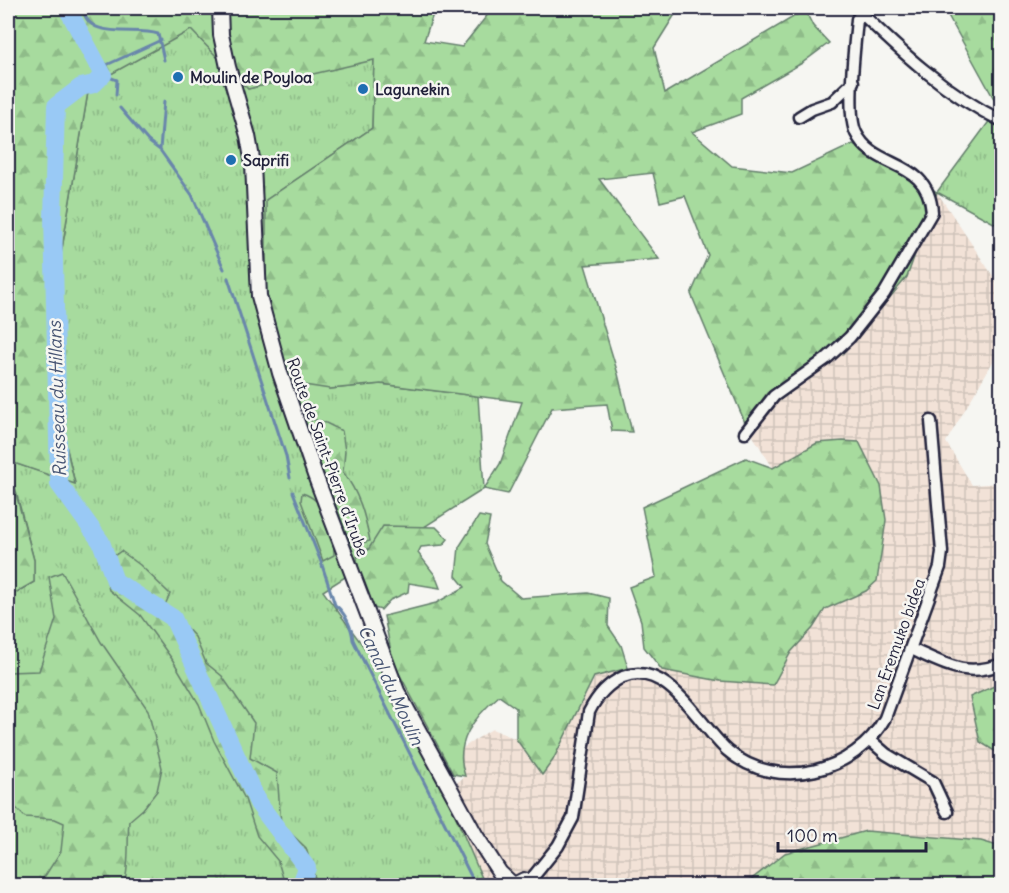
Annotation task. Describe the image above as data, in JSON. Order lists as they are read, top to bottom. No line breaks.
{"streets":{"street":["Route de Saint-Pierre d'Irube","Lan Eremuko bidea"]},"crossings":[["Route de Saint-Pierre d'Irube","Lan Eremuko bidea"]],"water":["Ruisseau du Hillans","Canal du Moulin"],"places":["Moulin de Poyloa","Lagunekin","Saprifi"],"scale_bar":"100 m"}
